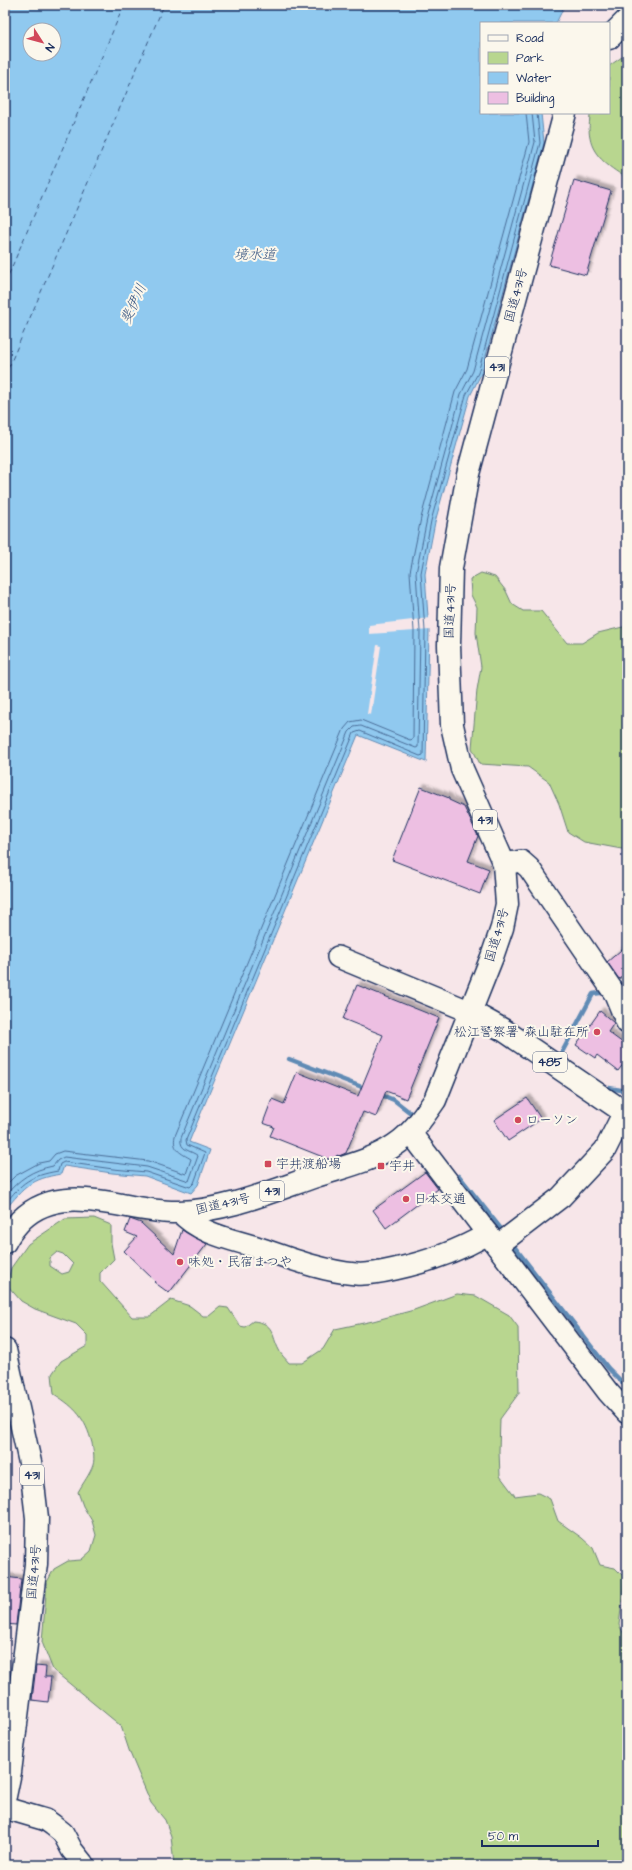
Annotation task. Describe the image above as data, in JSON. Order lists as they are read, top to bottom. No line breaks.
{"streets":{"highway":["国道431号","431","485"]},"crossings":[["国道431号","485"]],"water":["境水道","斐伊川"],"places":{"other":["松江警察署 森山駐在所","ローソン","日本交通","味処・民宿まつや"],"transit":["宇井渡船場","宇井"]},"legend":["Road","Park","Water","Building"],"scale_bar":"50 m","north":"bottom right"}
